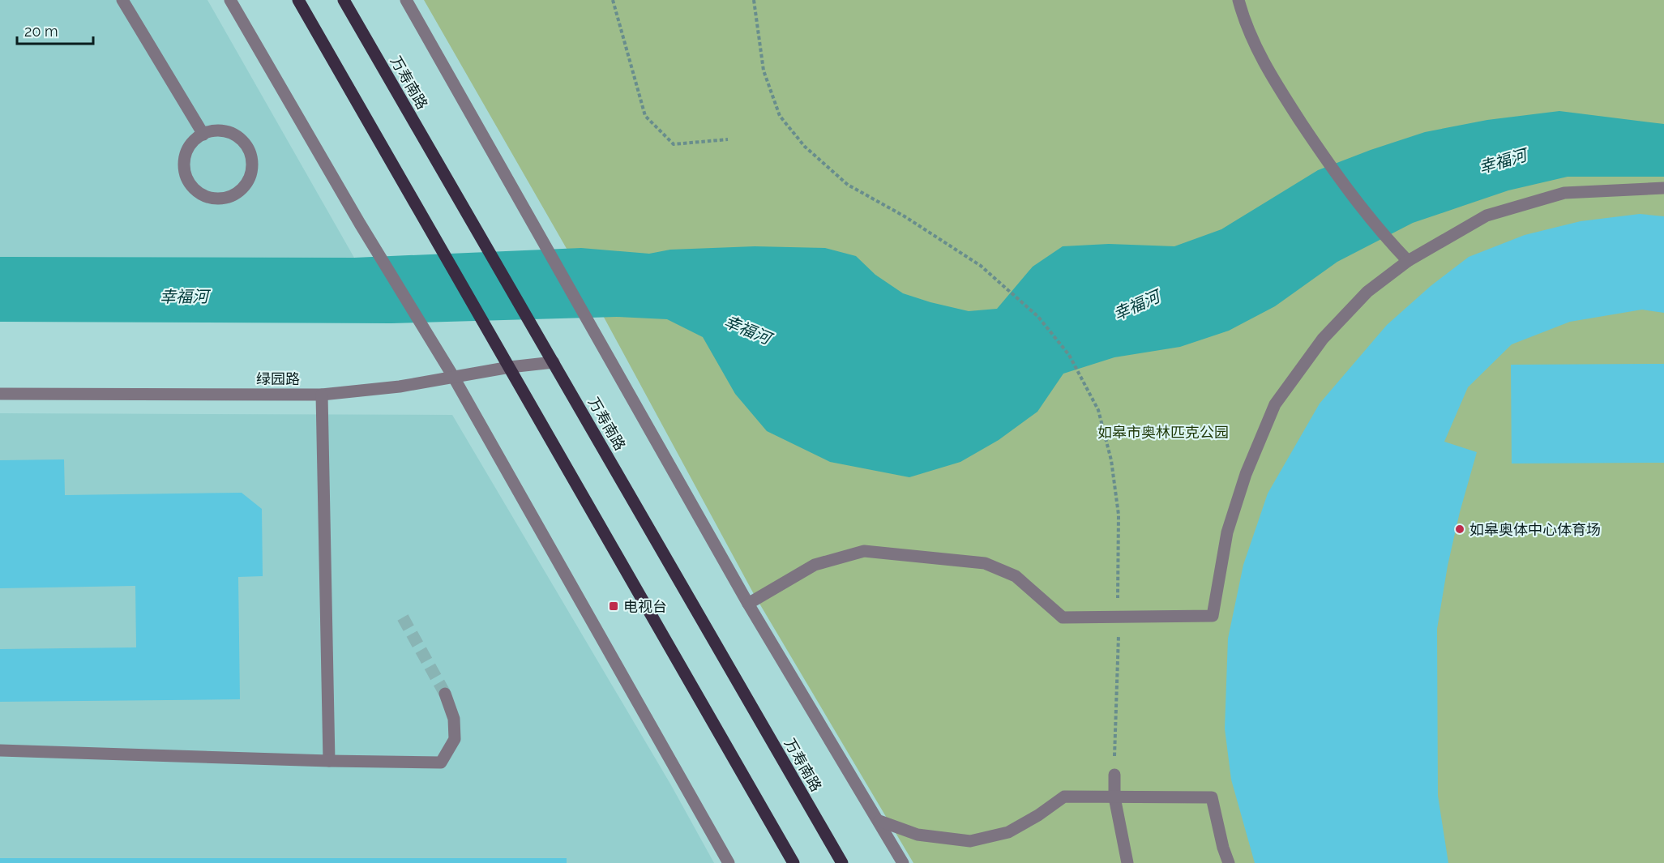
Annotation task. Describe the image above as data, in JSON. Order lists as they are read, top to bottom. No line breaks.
{"streets":{"main road":["万寿南路"],"street":["绿园路"]},"crossings":[["万寿南路","绿园路"]],"water":["幸福河"],"parks":["如皋市奥林匹克公园"],"places":{"other":["如皋奥体中心体育场"],"transit":["电视台"]},"scale_bar":"20 m"}
